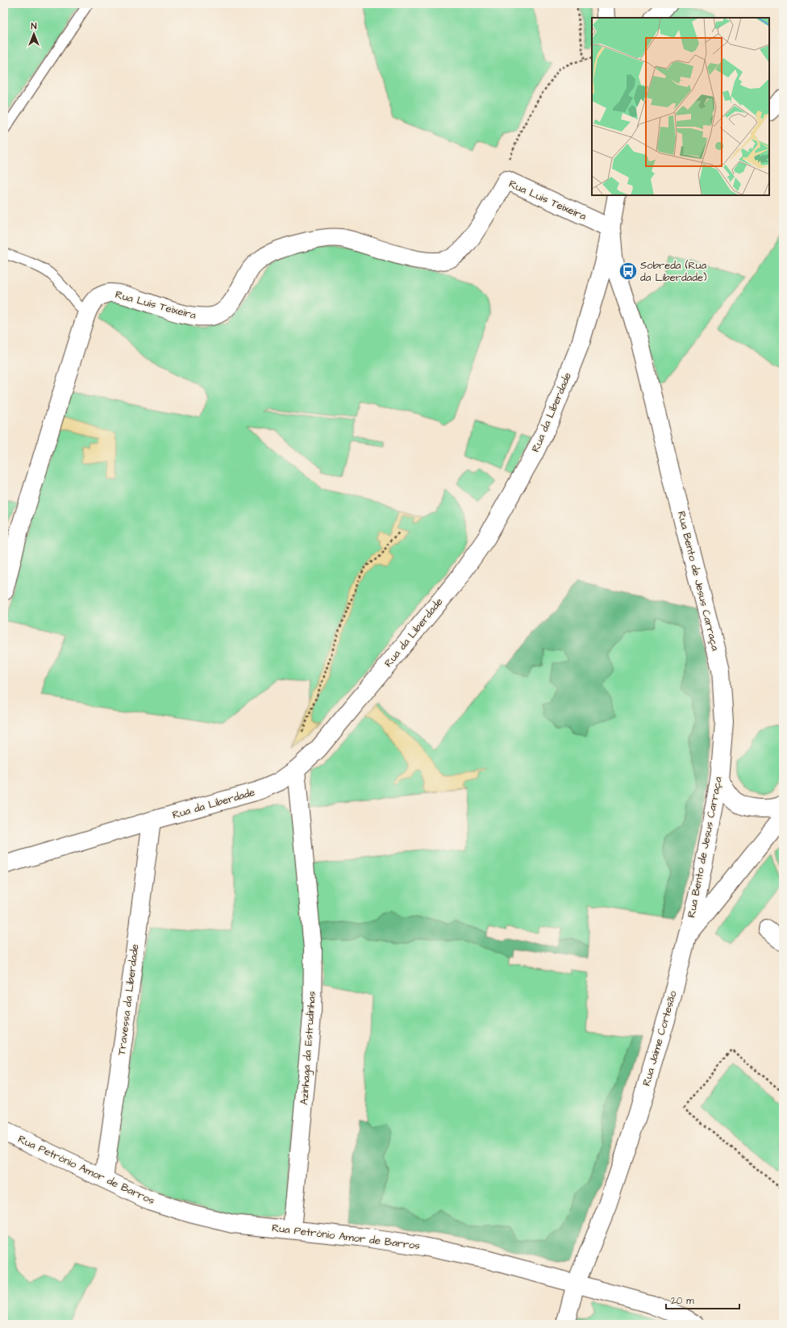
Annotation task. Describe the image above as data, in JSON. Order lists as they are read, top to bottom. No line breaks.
{"streets":{"street":["Rua Luis Teixeira","Rua da Liberdade","Rua Bento de Jesus Carraça","Travessa da Liberdade","Rua Jaime Cortesão","Azinhaga da Estrudinhas","Rua Petrónio Amor de Barros"]},"crossings":[["Rua Luis Teixeira","Rua da Liberdade"],["Rua Luis Teixeira","Rua Bento de Jesus Carraça"],["Rua da Liberdade","Rua Bento de Jesus Carraça"],["Rua da Liberdade","Travessa da Liberdade"],["Rua da Liberdade","Azinhaga da Estrudinhas"],["Rua Bento de Jesus Carraça","Rua Jaime Cortesão"],["Travessa da Liberdade","Rua Petrónio Amor de Barros"],["Rua Jaime Cortesão","Rua Petrónio Amor de Barros"],["Azinhaga da Estrudinhas","Rua Petrónio Amor de Barros"]],"places":{"bus stop":["Sobreda (Rua da Liberdade)"]},"scale_bar":"20 m","north":"top"}
